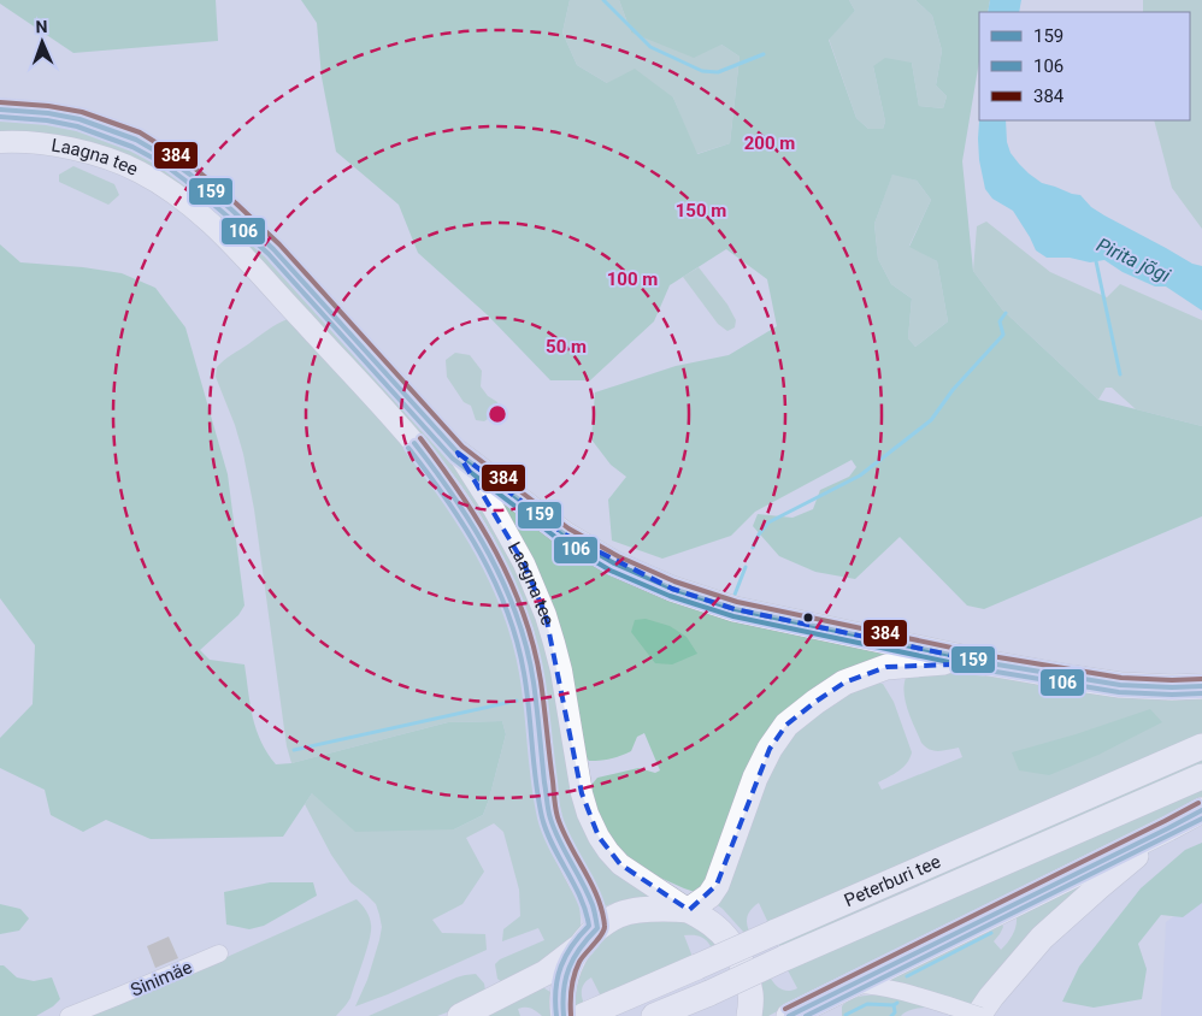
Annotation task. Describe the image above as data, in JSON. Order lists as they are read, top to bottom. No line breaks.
{"streets":{"highway":["Peterburi tee"],"main road":["Laagna tee"],"street":["Sinimäe"]},"water":["Pirita jõgi"],"lines":["transit line 384","transit line 159","transit line 106"],"legend":["159","106","384"],"north":"top","rings":["200 m","150 m","100 m","50 m"]}
